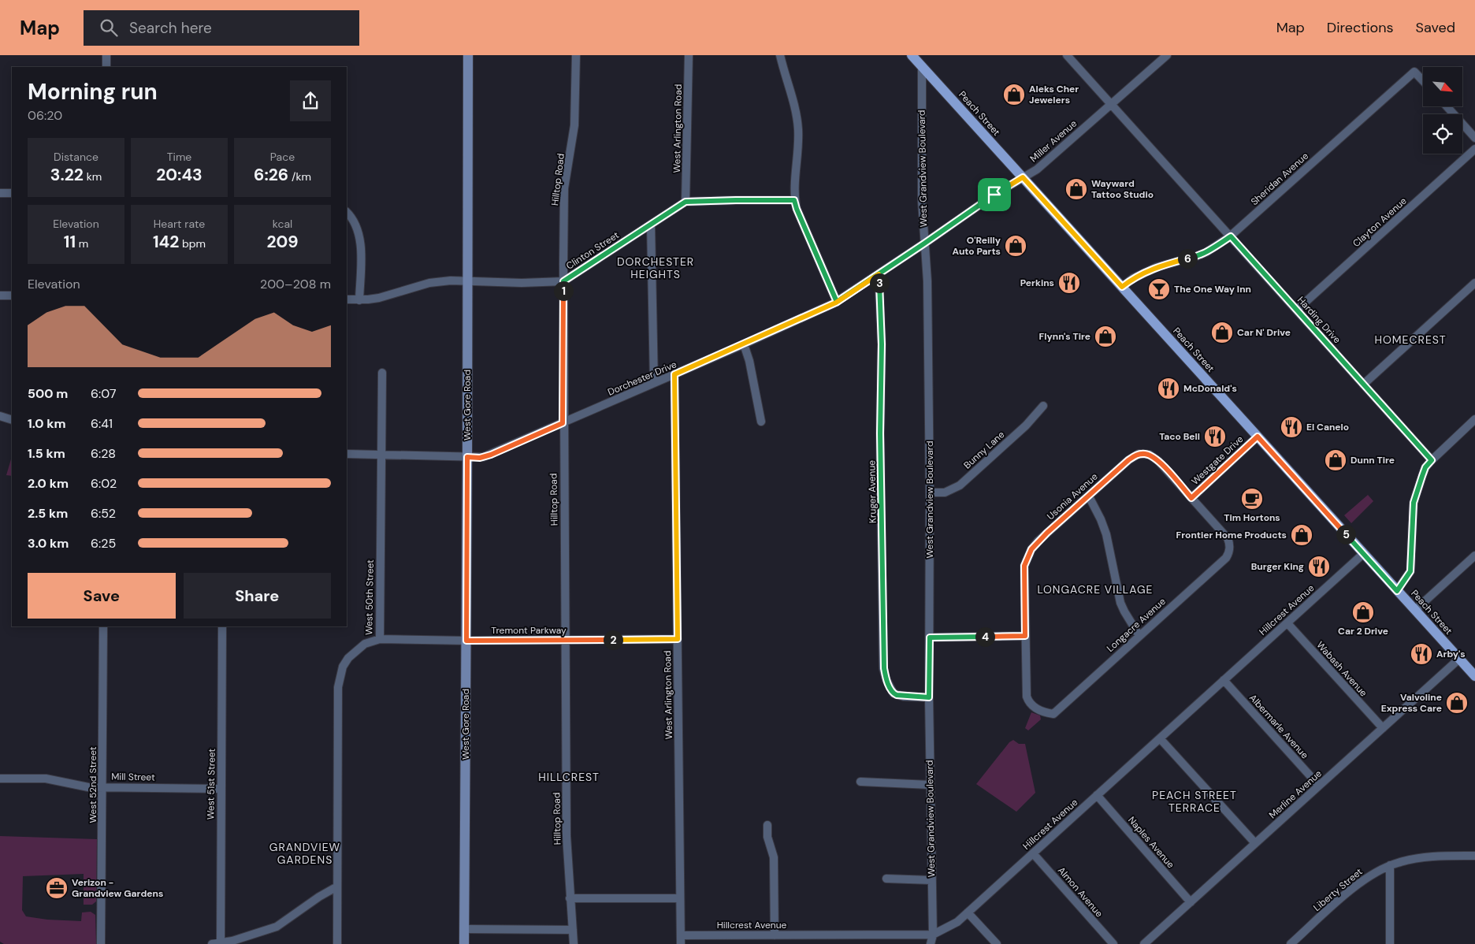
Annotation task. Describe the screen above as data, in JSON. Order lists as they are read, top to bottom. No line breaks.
{"streets":{"main road":["Peach Street"],"street":["West Arlington Road","Miller Avenue","West Grandview Boulevard","Sheridan Avenue","Hilltop Road","Clayton Avenue","Clinton Street","Harding Drive","Dorchester Drive","West Gore Road","Bunny Lane","Westgate Drive","Kruger Avenue","Usonia Avenue","West 50th Street","Hillcrest Avenue","Longacre Avenue","Tremont Parkway","Wabash Avenue","Albermarle Avenue","Mill Street","West 51st Street","West 52nd Street","Merline Avenue","Naples Avenue","Liberty Street","Almon Avenue"]},"crossings":[["Peach Street","Miller Avenue"],["Peach Street","West Grandview Boulevard"],["Peach Street","Sheridan Avenue"],["Peach Street","Westgate Drive"],["Peach Street","Hillcrest Avenue"],["Peach Street","Merline Avenue"],["West Arlington Road","Clinton Street"],["West Arlington Road","Dorchester Drive"],["West Arlington Road","Hillcrest Avenue"],["West Arlington Road","Tremont Parkway"],["Miller Avenue","West Grandview Boulevard"],["Miller Avenue","Harding Drive"],["Miller Avenue","Dorchester Drive"],["West Grandview Boulevard","Dorchester Drive"],["West Grandview Boulevard","Bunny Lane"],["West Grandview Boulevard","Kruger Avenue"],["West Grandview Boulevard","Hillcrest Avenue"],["Sheridan Avenue","Harding Drive"],["Hilltop Road","Clinton Street"],["Hilltop Road","Dorchester Drive"],["Hilltop Road","Tremont Parkway"],["Clayton Avenue","Harding Drive"],["Clinton Street","West Gore Road"],["Dorchester Drive","West Gore Road"],["Dorchester Drive","Kruger Avenue"],["Dorchester Drive","West 50th Street"],["West Gore Road","Tremont Parkway"],["Westgate Drive","Usonia Avenue"],["Westgate Drive","Longacre Avenue"],["Usonia Avenue","Longacre Avenue"],["West 50th Street","Tremont Parkway"],["Hillcrest Avenue","Wabash Avenue"],["Hillcrest Avenue","Albermarle Avenue"],["Hillcrest Avenue","Naples Avenue"],["Hillcrest Avenue","Almon Avenue"],["Wabash Avenue","Merline Avenue"],["Albermarle Avenue","Merline Avenue"],["Mill Street","West 51st Street"],["Mill Street","West 52nd Street"],["Merline Avenue","Naples Avenue"]],"districts":["DORCHESTER HEIGHTS","HOMECREST","LONGACRE VILLAGE","HILLCREST","PEACH STREET TERRACE","GRANDVIEW GARDENS"],"places":{"shop":["Aleks Cher Jewelers","Wayward Tattoo Studio","O'Reilly Auto Parts","Car N' Drive","Flynn's Tire","Dunn Tire","Frontier Home Products","Car 2 Drive","Valvoline Express Care"],"restaurant":["Perkins","McDonald's","El Canelo","Taco Bell","Burger King","Arby's"],"bar":["The One Way Inn"],"cafe":["Tim Hortons"],"office":["Verizon - Grandview Gardens"]},"north":"bottom right","page":{"header":"Map","search":"Search here","nav":["Map","Directions","Saved"],"heading":["Morning run","06:20"],"stats":[["Distance","3.22 km"],["Time","20:43"],["Pace","6:26 /km"],["Elevation","11 m"],["Heart rate","142 bpm"],["kcal","209"]],"pins":["6","3","1","5","4","2"],"chart":["Elevation","200–208 m"],"list":[{"name":"500 m","note":"6:07"},{"name":"1.0 km","note":"6:41"},{"name":"1.5 km","note":"6:28"},{"name":"2.0 km","note":"6:02"},{"name":"2.5 km","note":"6:52"},{"name":"3.0 km","note":"6:25"}],"buttons":["Save","Share"]}}
